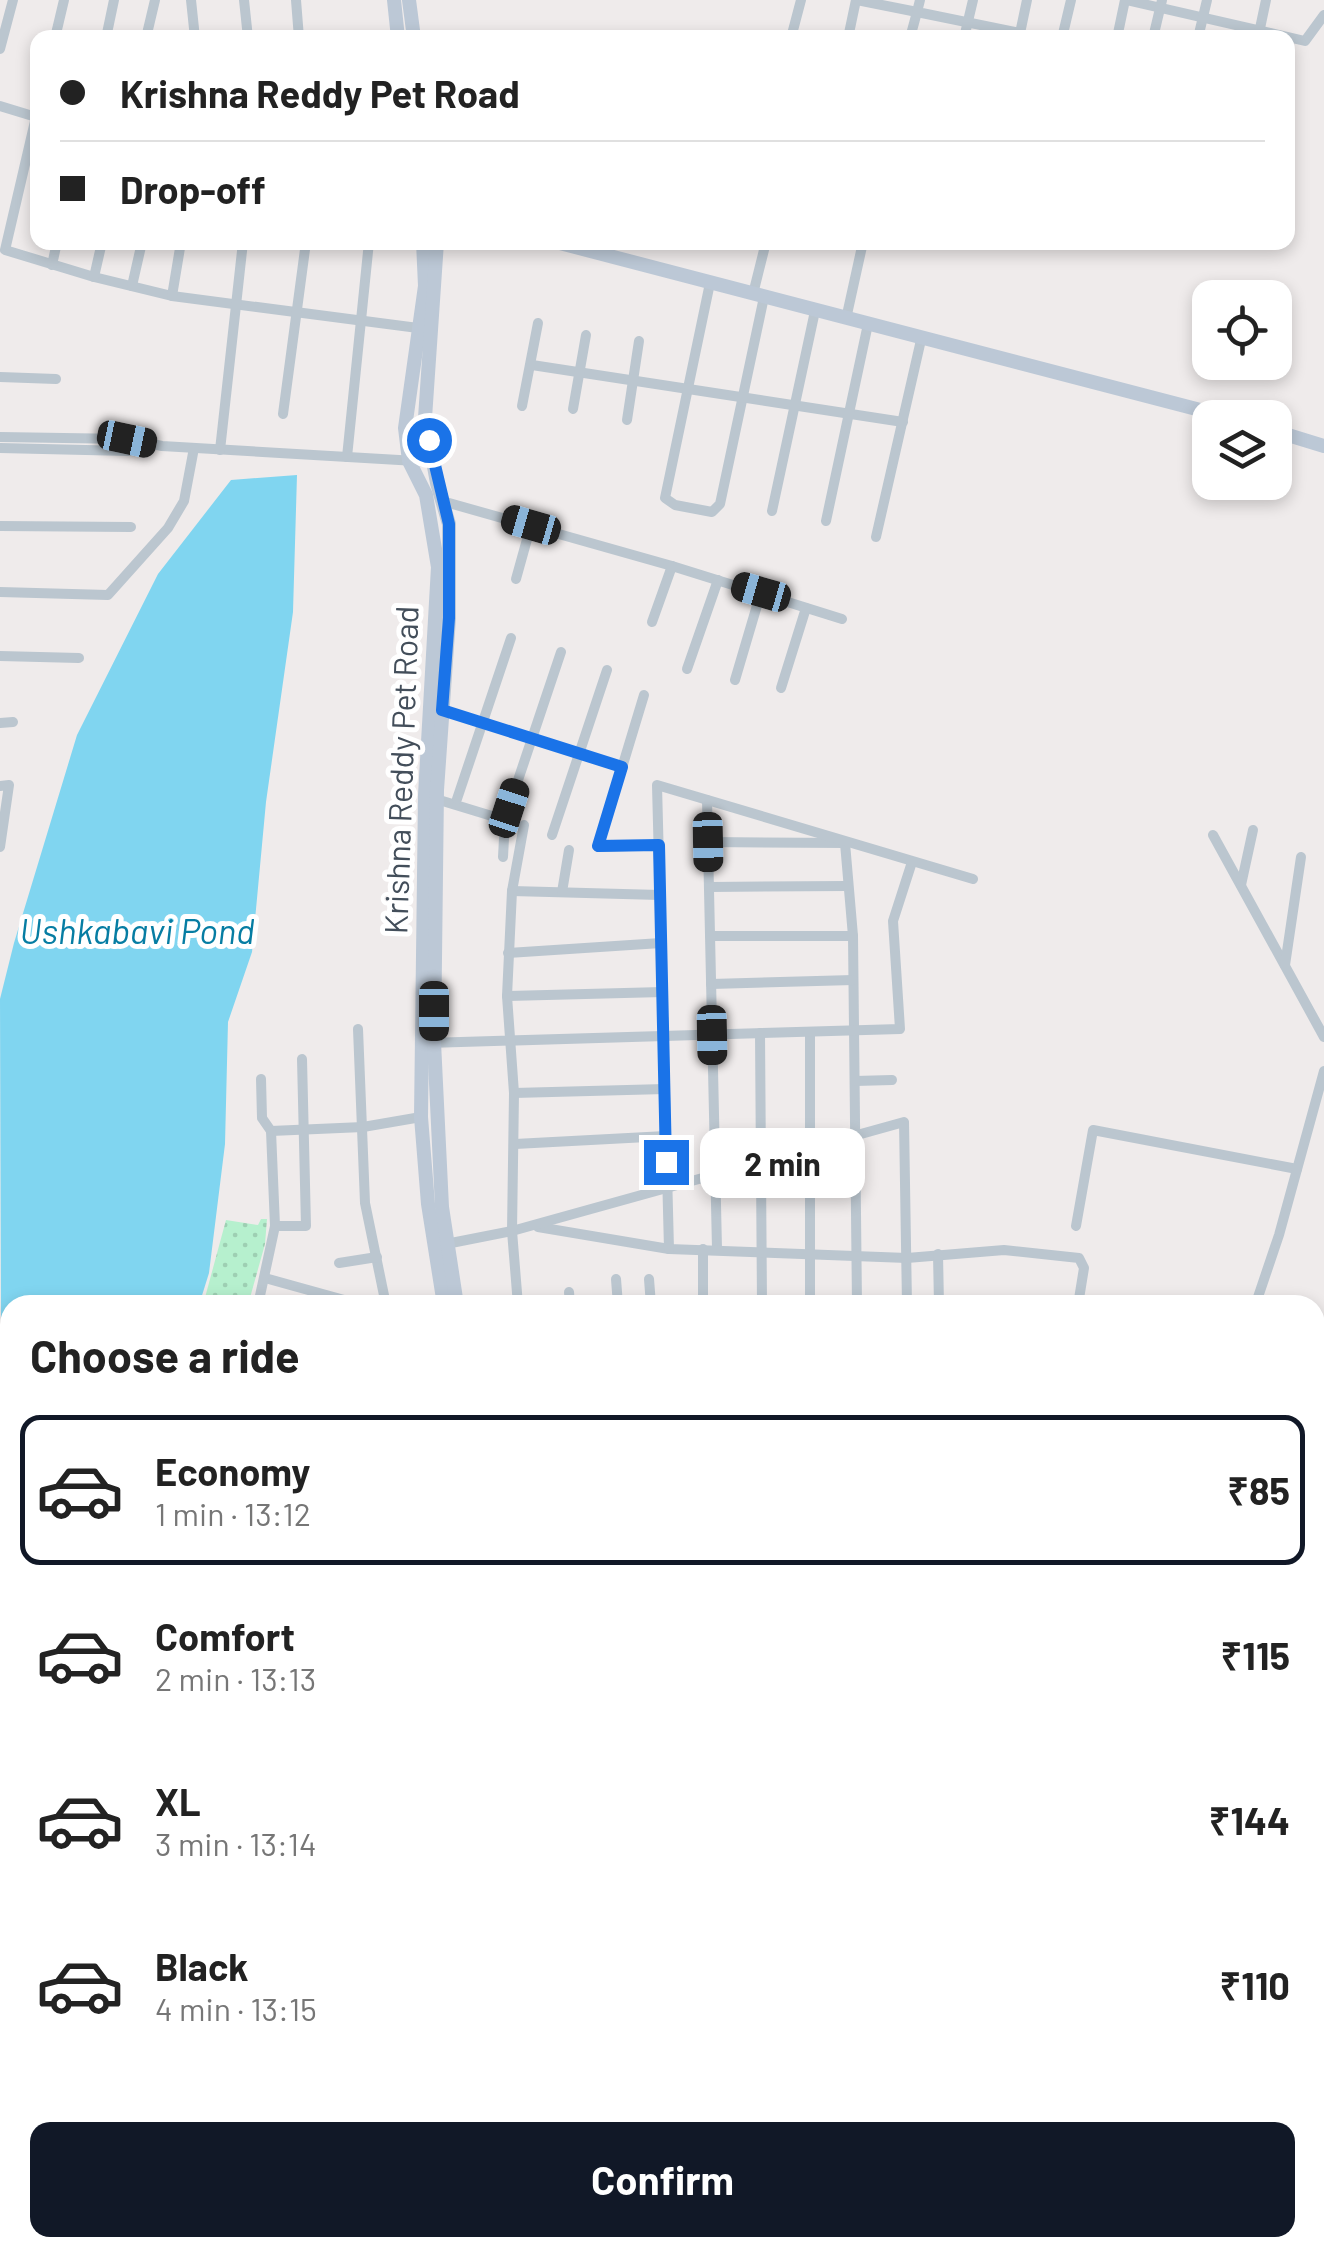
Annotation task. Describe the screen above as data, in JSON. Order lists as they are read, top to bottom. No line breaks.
{"streets":{"main road":["Krishna Reddy Pet Road"]},"water":["Ushkabavi Pond"],"page":{"banner":["Krishna Reddy Pet Road","Drop-off"],"bubble":"2 min","heading":"Choose a ride","list":[{"name":"Economy","note":"1 min · 13:12","value":"₹85"},{"name":"Comfort","note":"2 min · 13:13","value":"₹115"},{"name":"XL","note":"3 min · 13:14","value":"₹144"},{"name":"Black","note":"4 min · 13:15","value":"₹110"}],"buttons":"Confirm"}}
